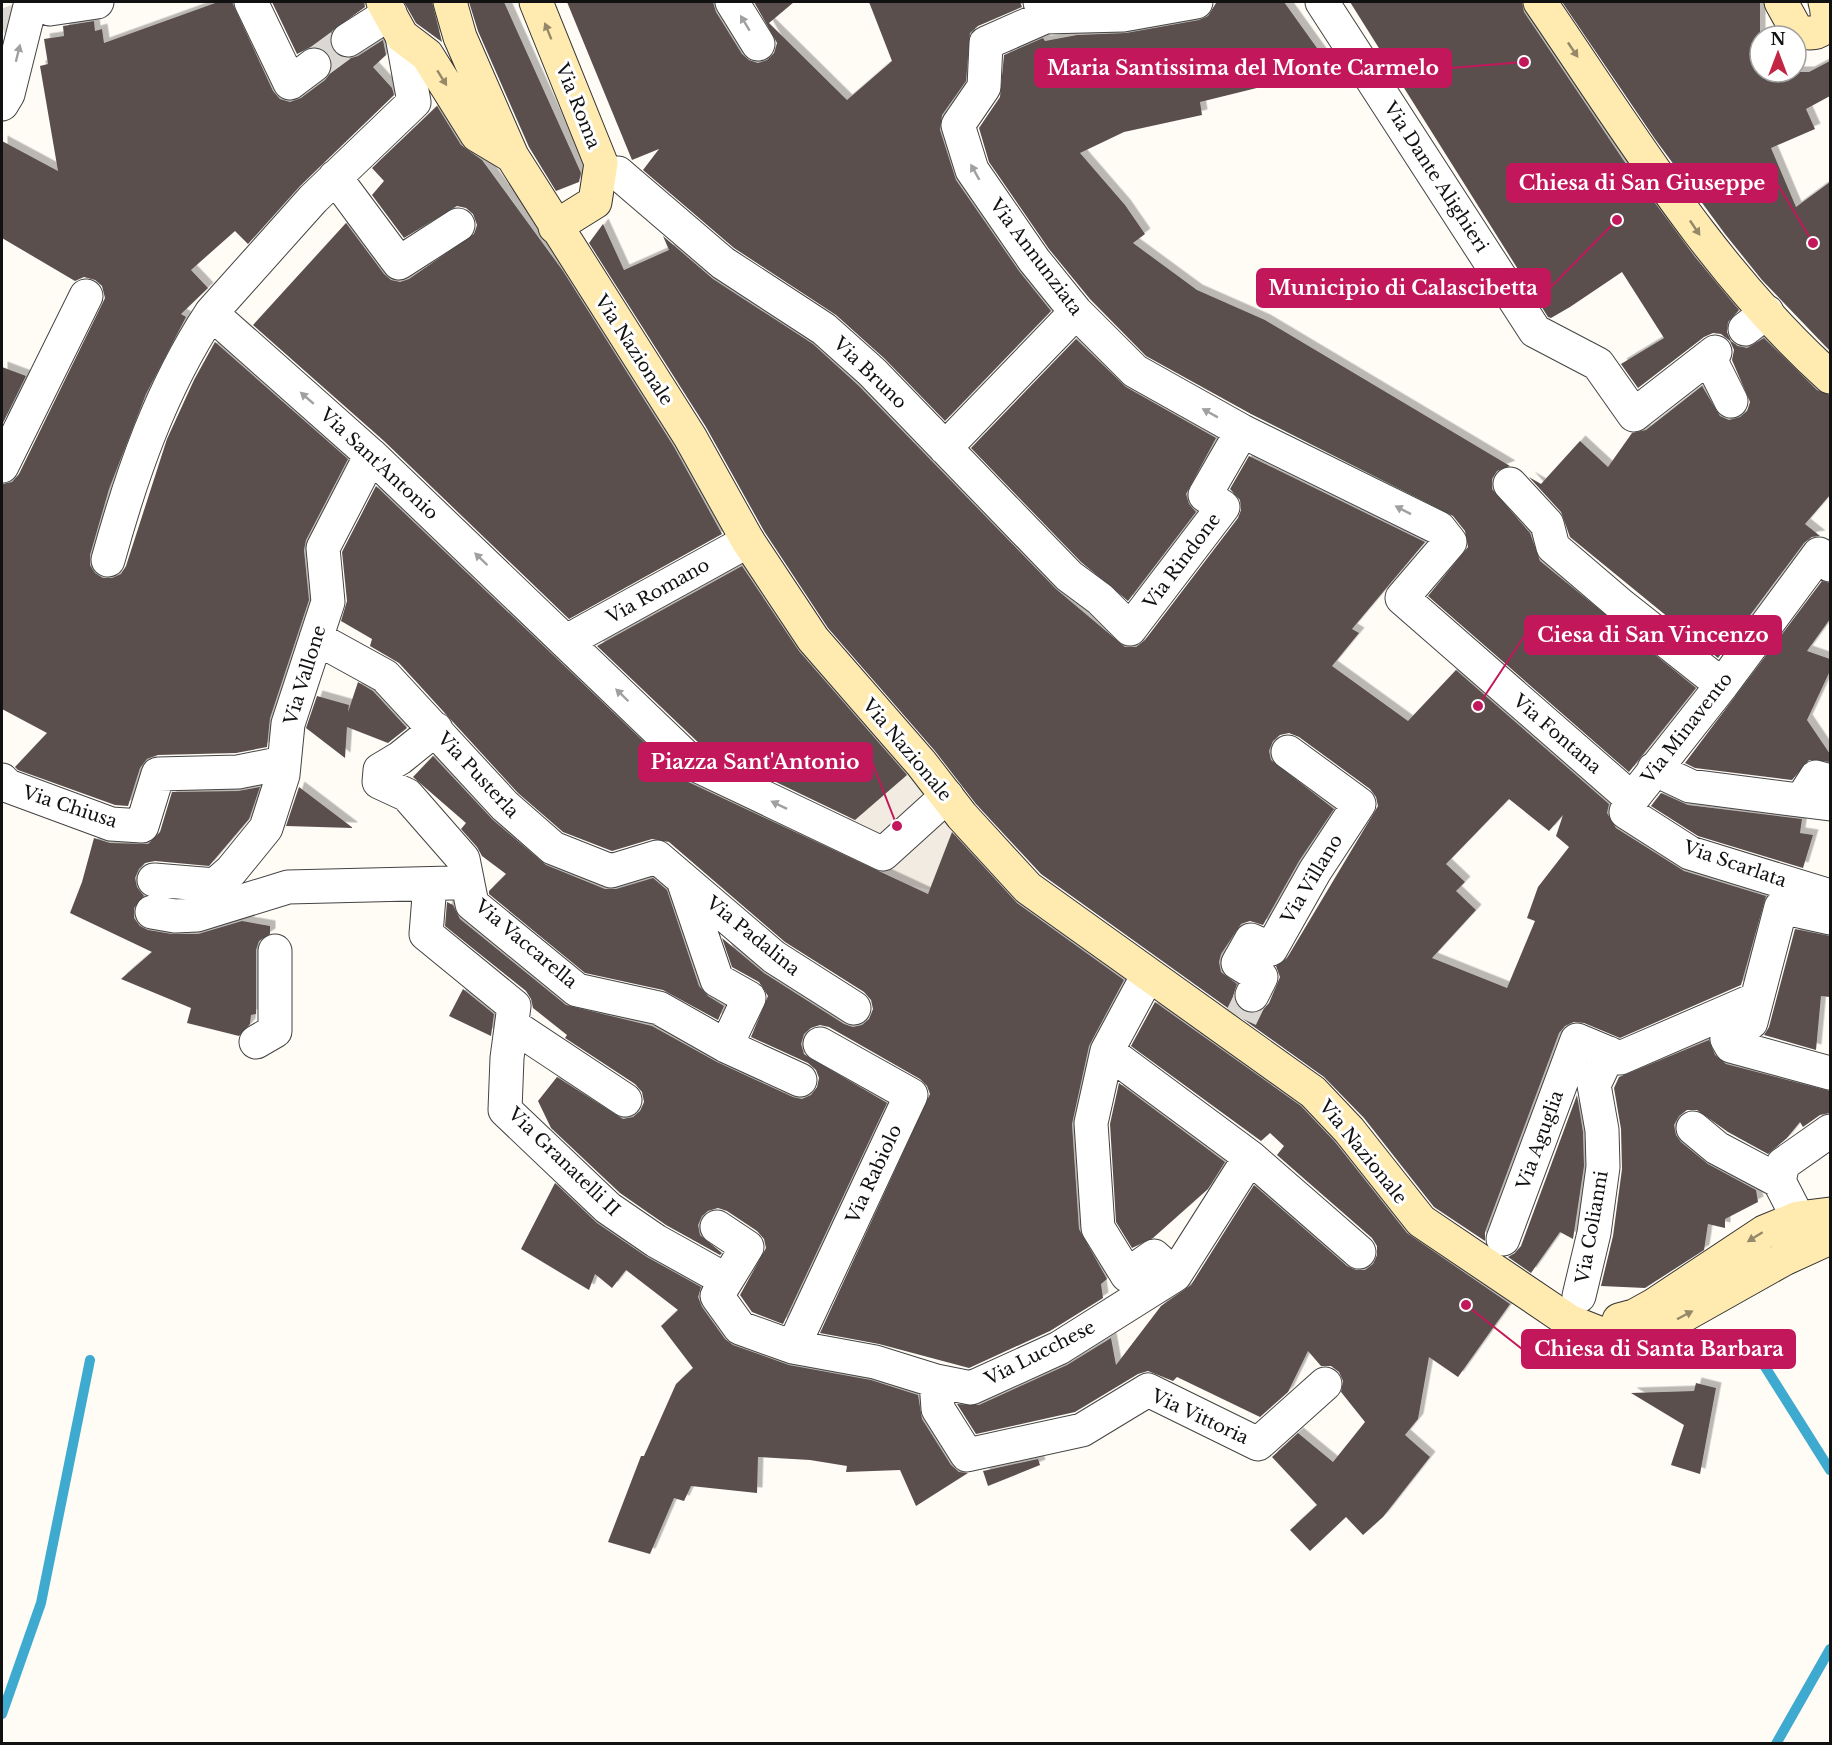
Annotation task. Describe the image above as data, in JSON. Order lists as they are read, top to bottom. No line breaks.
{"streets":{"main road":["Via Roma","Via Nazionale"],"street":["Via Dante Alighieri","Via Annunziata","Via Bruno","Via Sant'Antonio","Via Rindone","Via Romano","Via Vallone","Via Minavento","Via Fontana","Via Pusterla","Via Chiusa","Via Scarlata","Via Villano","Via Padalina","Via Vaccarella","Via Aguglia","Via Granatelli II","Via Rabiolo","Via Colianni","Via Lucchese","Via Vittoria"]},"crossings":[["Via Roma","Via Nazionale"],["Via Annunziata","Via Rindone"],["Via Annunziata","Via Fontana"],["Via Nazionale","Via Sant'Antonio"],["Via Nazionale","Via Romano"],["Via Nazionale","Via Villano"],["Via Nazionale","Via Colianni"],["Via Bruno","Via Rindone"],["Via Sant'Antonio","Via Romano"],["Via Sant'Antonio","Via Vallone"],["Via Vallone","Via Pusterla"],["Via Vallone","Via Chiusa"],["Via Vallone","Via Granatelli II"],["Via Minavento","Via Fontana"],["Via Minavento","Via Scarlata"],["Via Fontana","Via Scarlata"],["Via Pusterla","Via Padalina"],["Via Pusterla","Via Vaccarella"],["Via Aguglia","Via Colianni"],["Via Granatelli II","Via Lucchese"],["Via Rabiolo","Via Lucchese"],["Via Lucchese","Via Vittoria"]],"one_way":["Via Roma","Via Sant'Antonio"],"places":["Maria Santissima del Monte Carmelo","Municipio di Calascibetta","Chiesa di San Giuseppe","Ciesa di San Vincenzo","Piazza Sant'Antonio","Chiesa di Santa Barbara"],"north":"top"}
